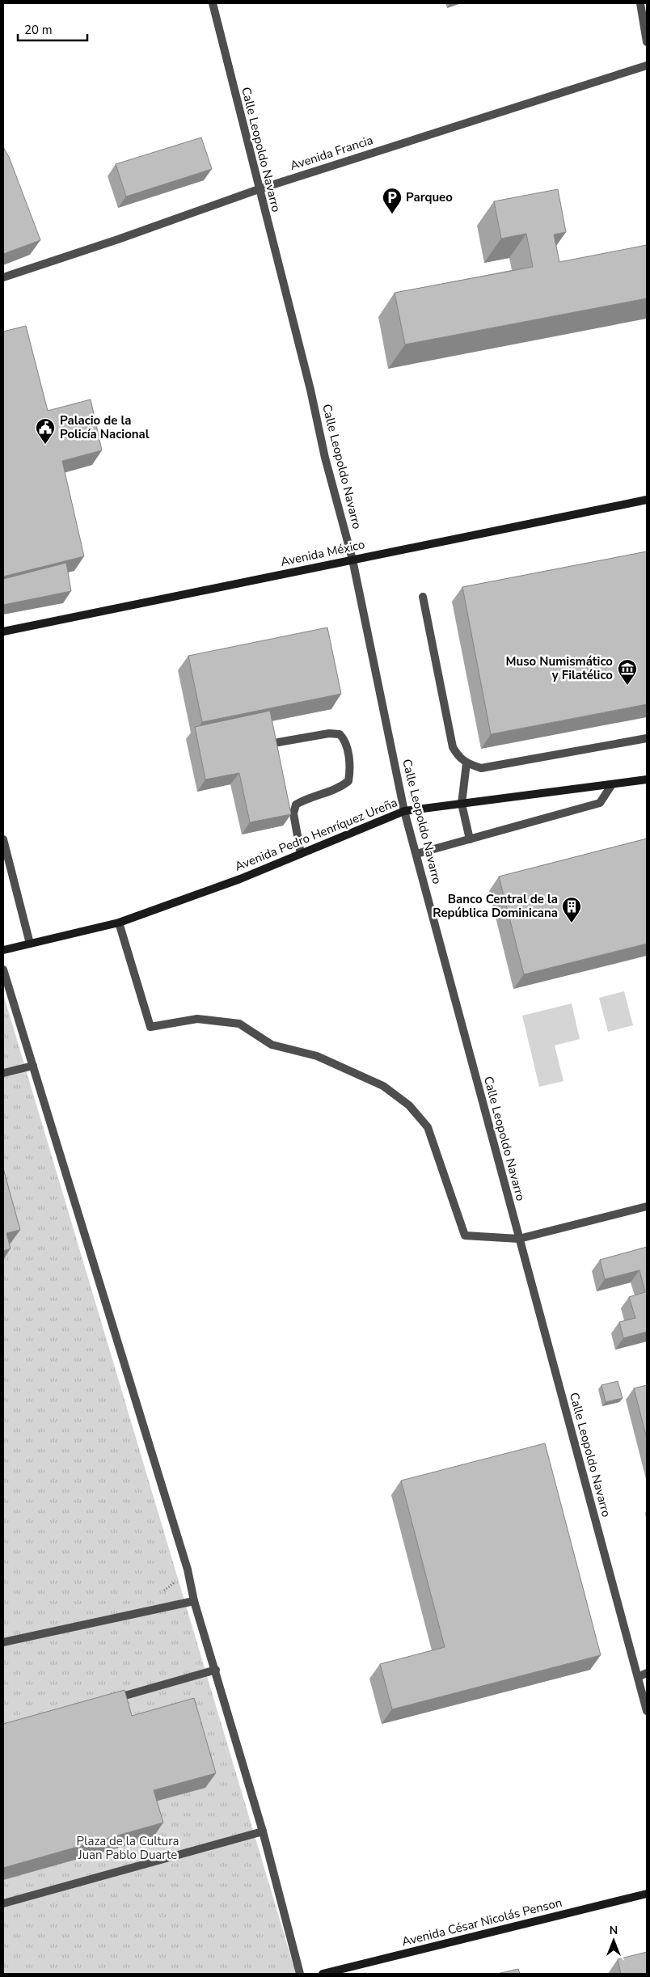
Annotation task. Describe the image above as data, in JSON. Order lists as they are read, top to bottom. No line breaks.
{"streets":{"main road":["Avenida México","Avenida Pedro Henríquez Ureña","Avenida César Nicolás Penson"],"street":["Calle Leopoldo Navarro","Avenida Francia"]},"crossings":[["Calle Leopoldo Navarro","Avenida Francia"],["Calle Leopoldo Navarro","Avenida México"],["Calle Leopoldo Navarro","Avenida Pedro Henríquez Ureña"]],"parks":["Plaza de la Cultura Juan Pablo Duarte"],"places":{"parking":["Parqueo"],"public building":["Palacio de la Policía Nacional"],"museum":["Muso Numismático y Filatélico"],"building":["Banco Central de la República Dominicana"]},"scale_bar":"20 m","north":"top"}
